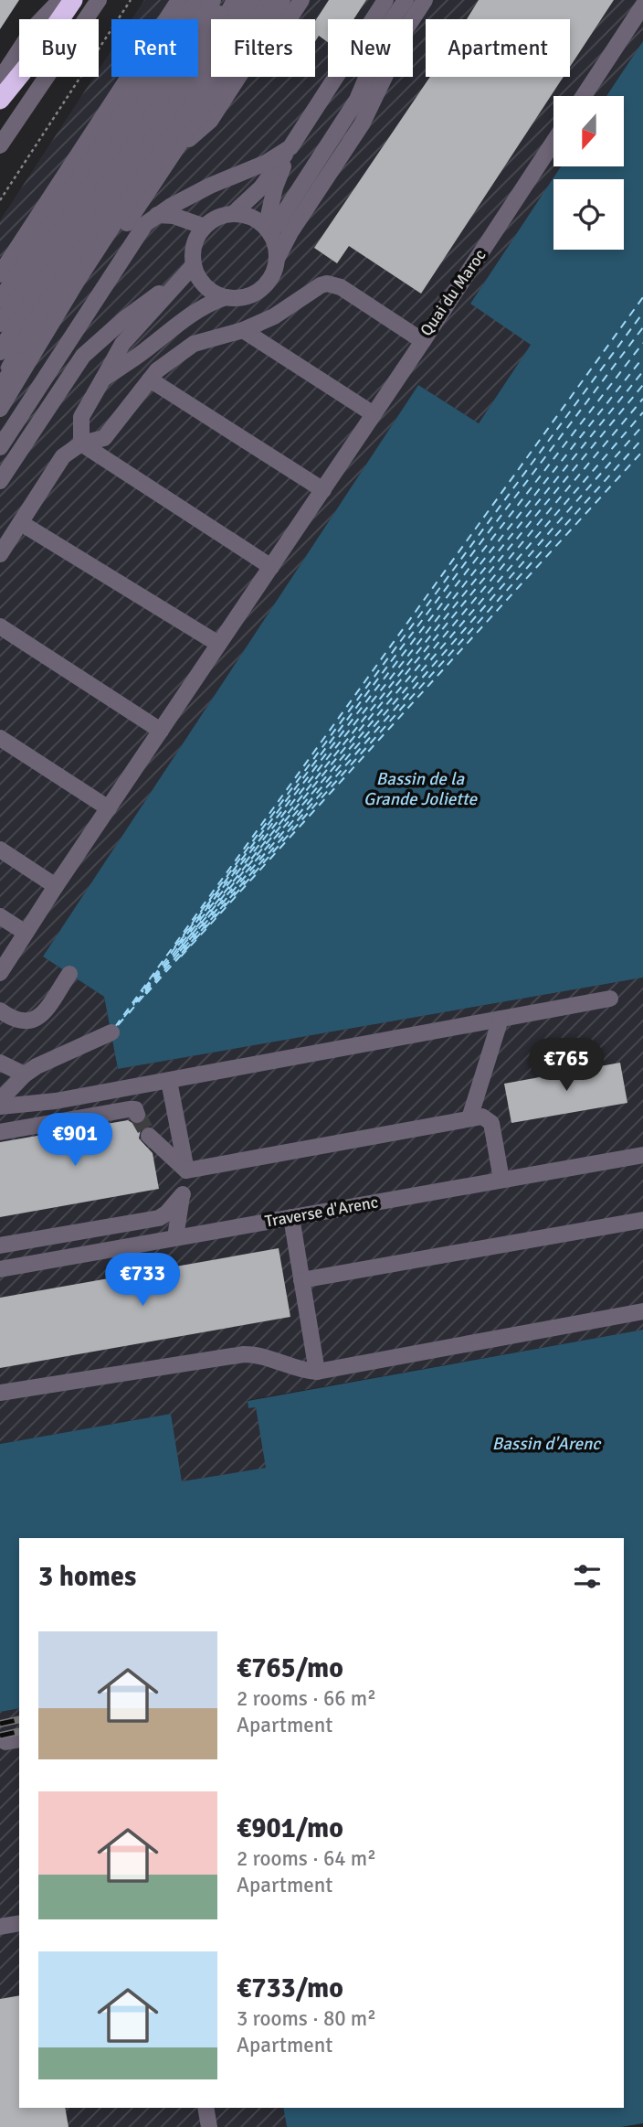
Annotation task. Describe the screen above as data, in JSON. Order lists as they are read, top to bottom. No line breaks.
{"streets":{"street":["Quai du Maroc","Traverse d'Arenc"]},"water":["Bassin de la Grande Joliette","Bassin d'Arenc"],"north":"bottom","page":{"chip":["Buy","Rent","Filters","New","Apartment"],"price":["€765","€901","€733"],"heading":"3 homes","list":[{"name":"€765/mo","note":"2 rooms · 66 m² · Apartment"},{"name":"€901/mo","note":"2 rooms · 64 m² · Apartment"},{"name":"€733/mo","note":"3 rooms · 80 m² · Apartment"}]}}
